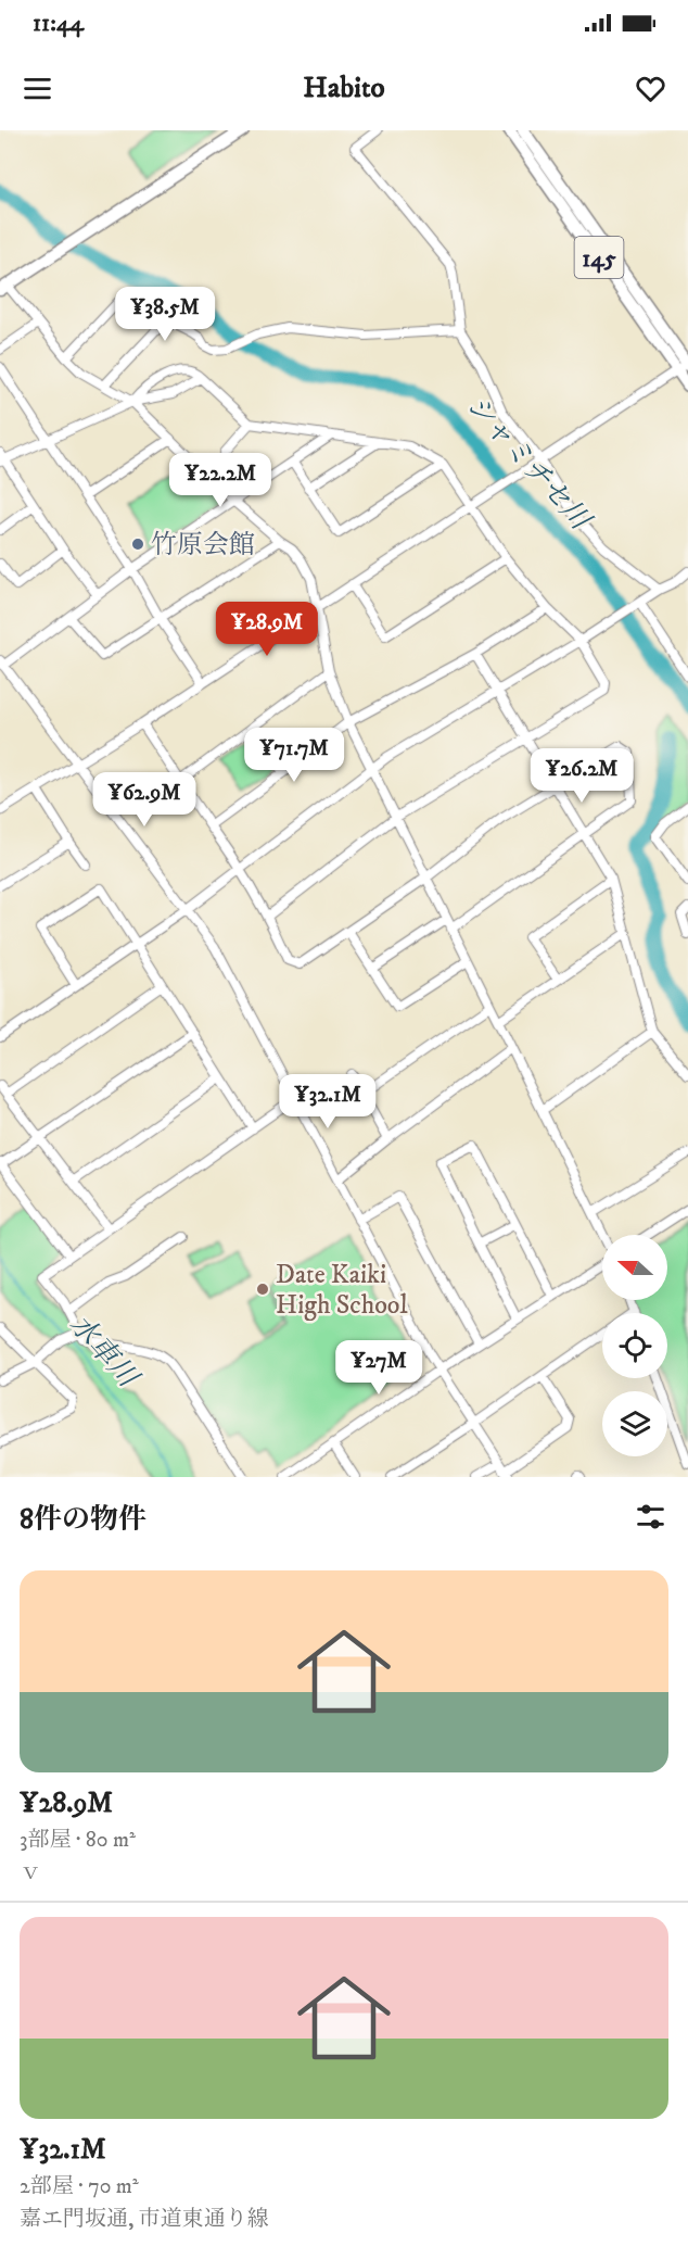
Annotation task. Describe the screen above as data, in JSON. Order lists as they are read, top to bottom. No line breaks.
{"streets":{"main road":["145"]},"water":["シャミチセ川","水車川"],"places":["竹原会館","Date Kaiki High School"],"north":"left","page":{"status":"11:44","header":"Habito","price":["¥38.5M","¥22.2M","¥28.9M","¥71.7M","¥26.2M","¥62.9M","¥32.1M","¥27M"],"heading":"8件の物件","list":[{"name":"¥28.9M","note":"3部屋 · 80 m² · ｖ"},{"name":"¥32.1M","note":"2部屋 · 70 m² · 嘉エ門坂通, 市道東通り線"}]}}
